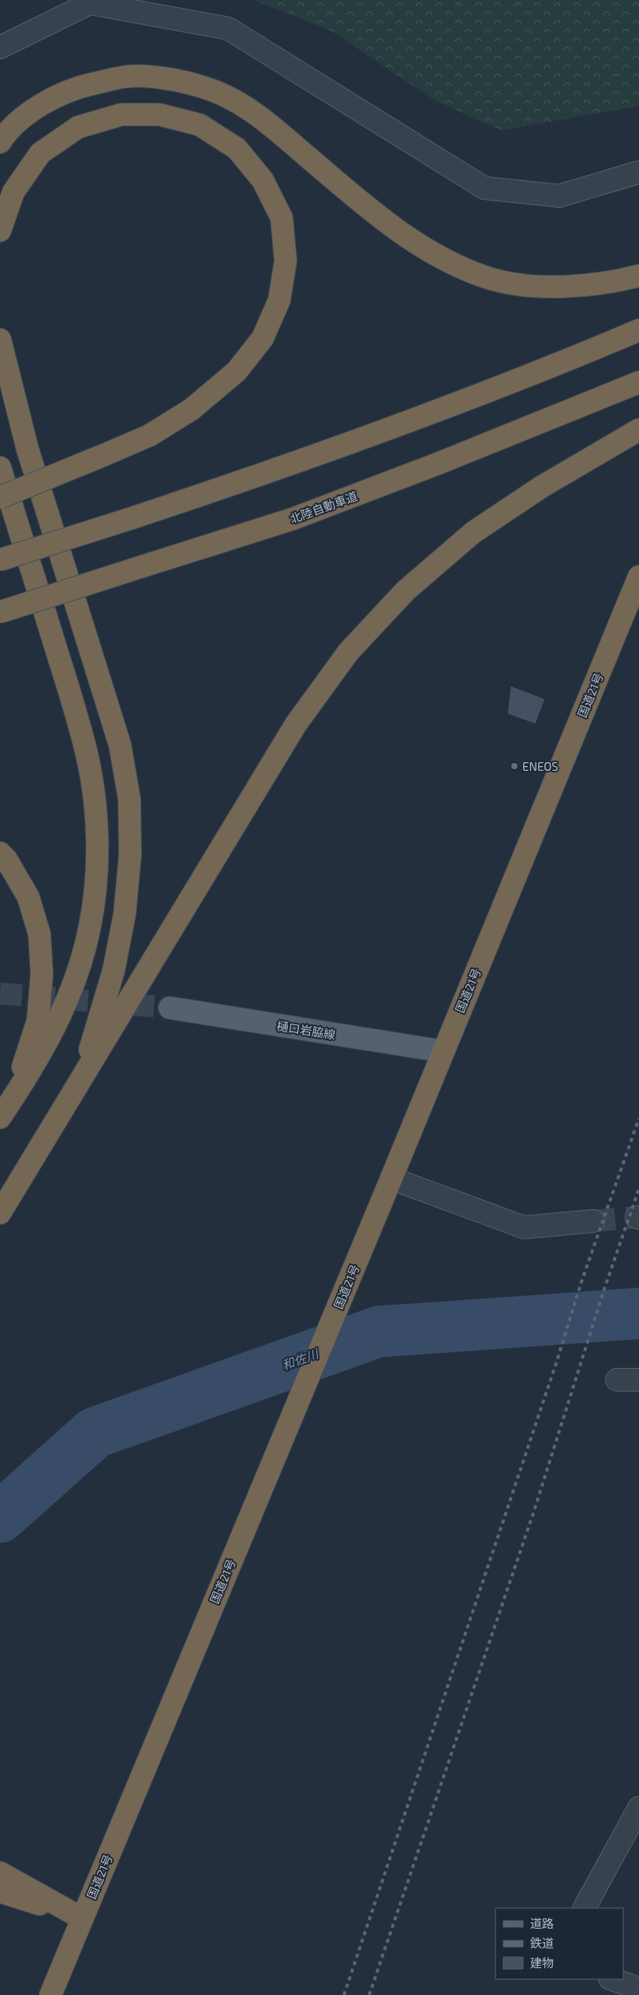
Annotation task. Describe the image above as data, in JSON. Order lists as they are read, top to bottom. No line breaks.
{"streets":{"highway":["北陸自動車道","国道21号"],"main road":["樋口岩脇線"]},"crossings":[["国道21号","樋口岩脇線"]],"water":["和佐川"],"places":["ENEOS"],"legend":["道路","鉄道","建物"]}
